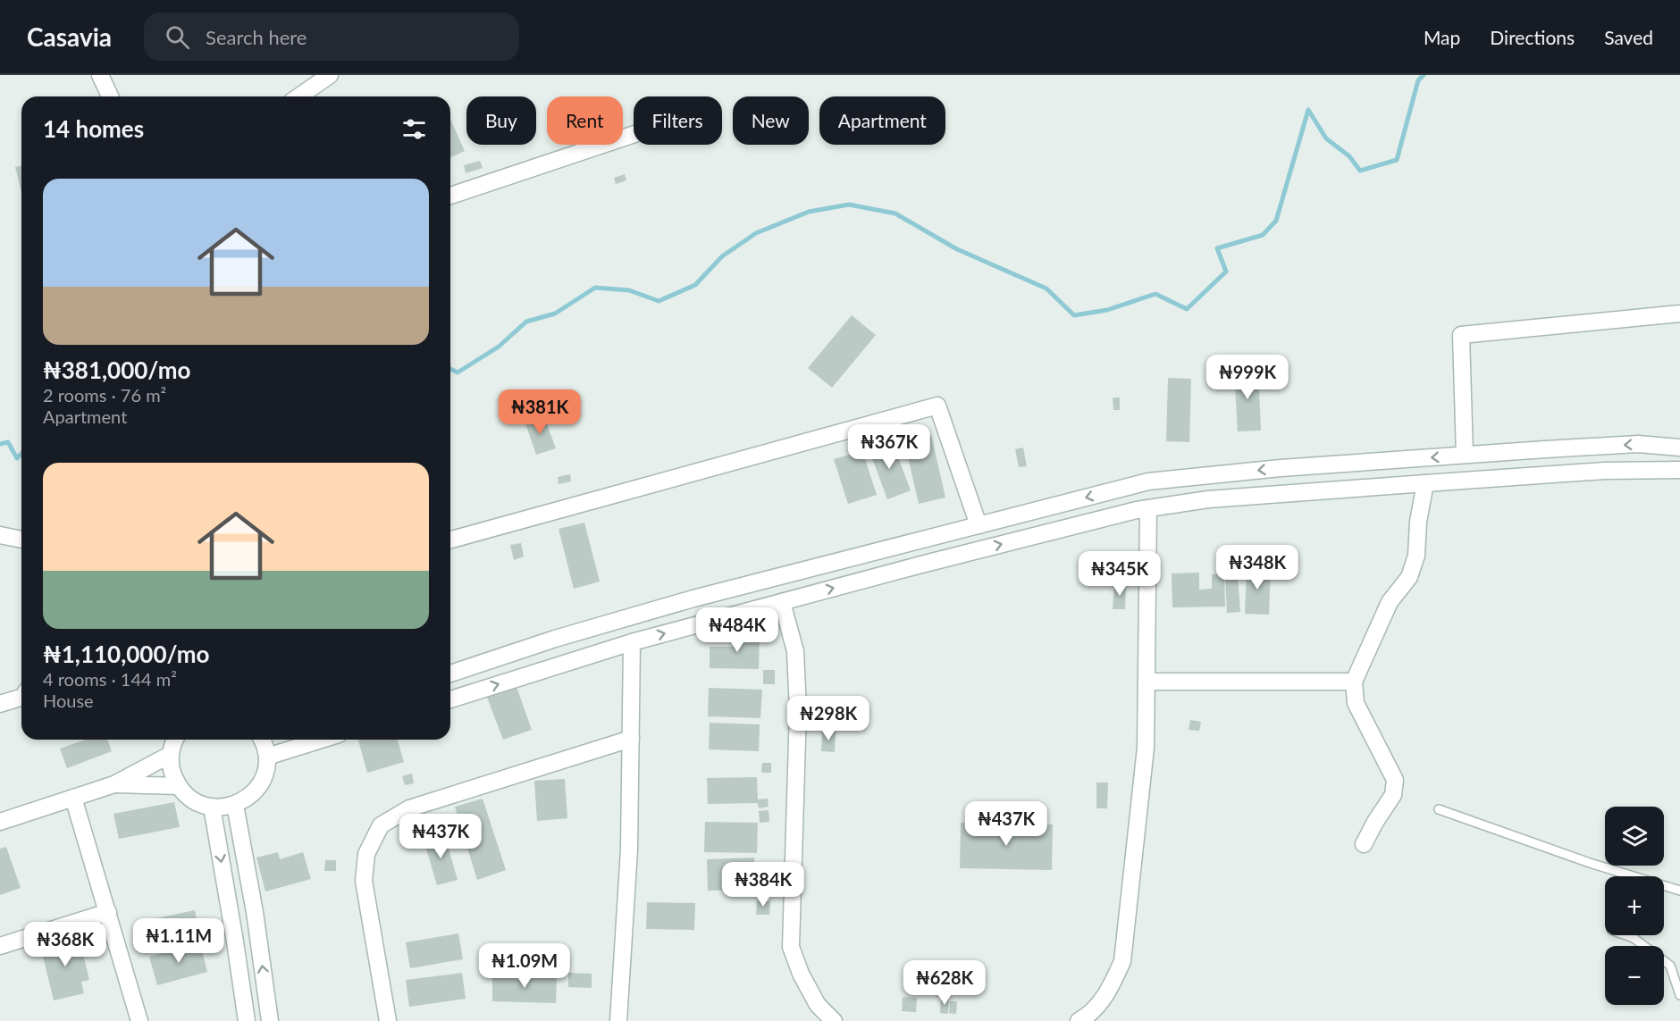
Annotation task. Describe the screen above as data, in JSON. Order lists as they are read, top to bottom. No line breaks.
{"page":{"header":"Casavia","search":"Search here","nav":["Map","Directions","Saved"],"chip":["Buy","Rent","Filters","New","Apartment"],"heading":"14 homes","list":[{"name":"₦381,000/mo","note":"2 rooms · 76 m² · Apartment"},{"name":"₦1,110,000/mo","note":"4 rooms · 144 m² · House"}],"price":["₦999K","₦381K","₦367K","₦348K","₦345K","₦484K","₦298K","₦437K","₦437K","₦384K","₦1.11M","₦368K","₦1.09M","₦628K"],"map_buttons":["+","−"]}}
